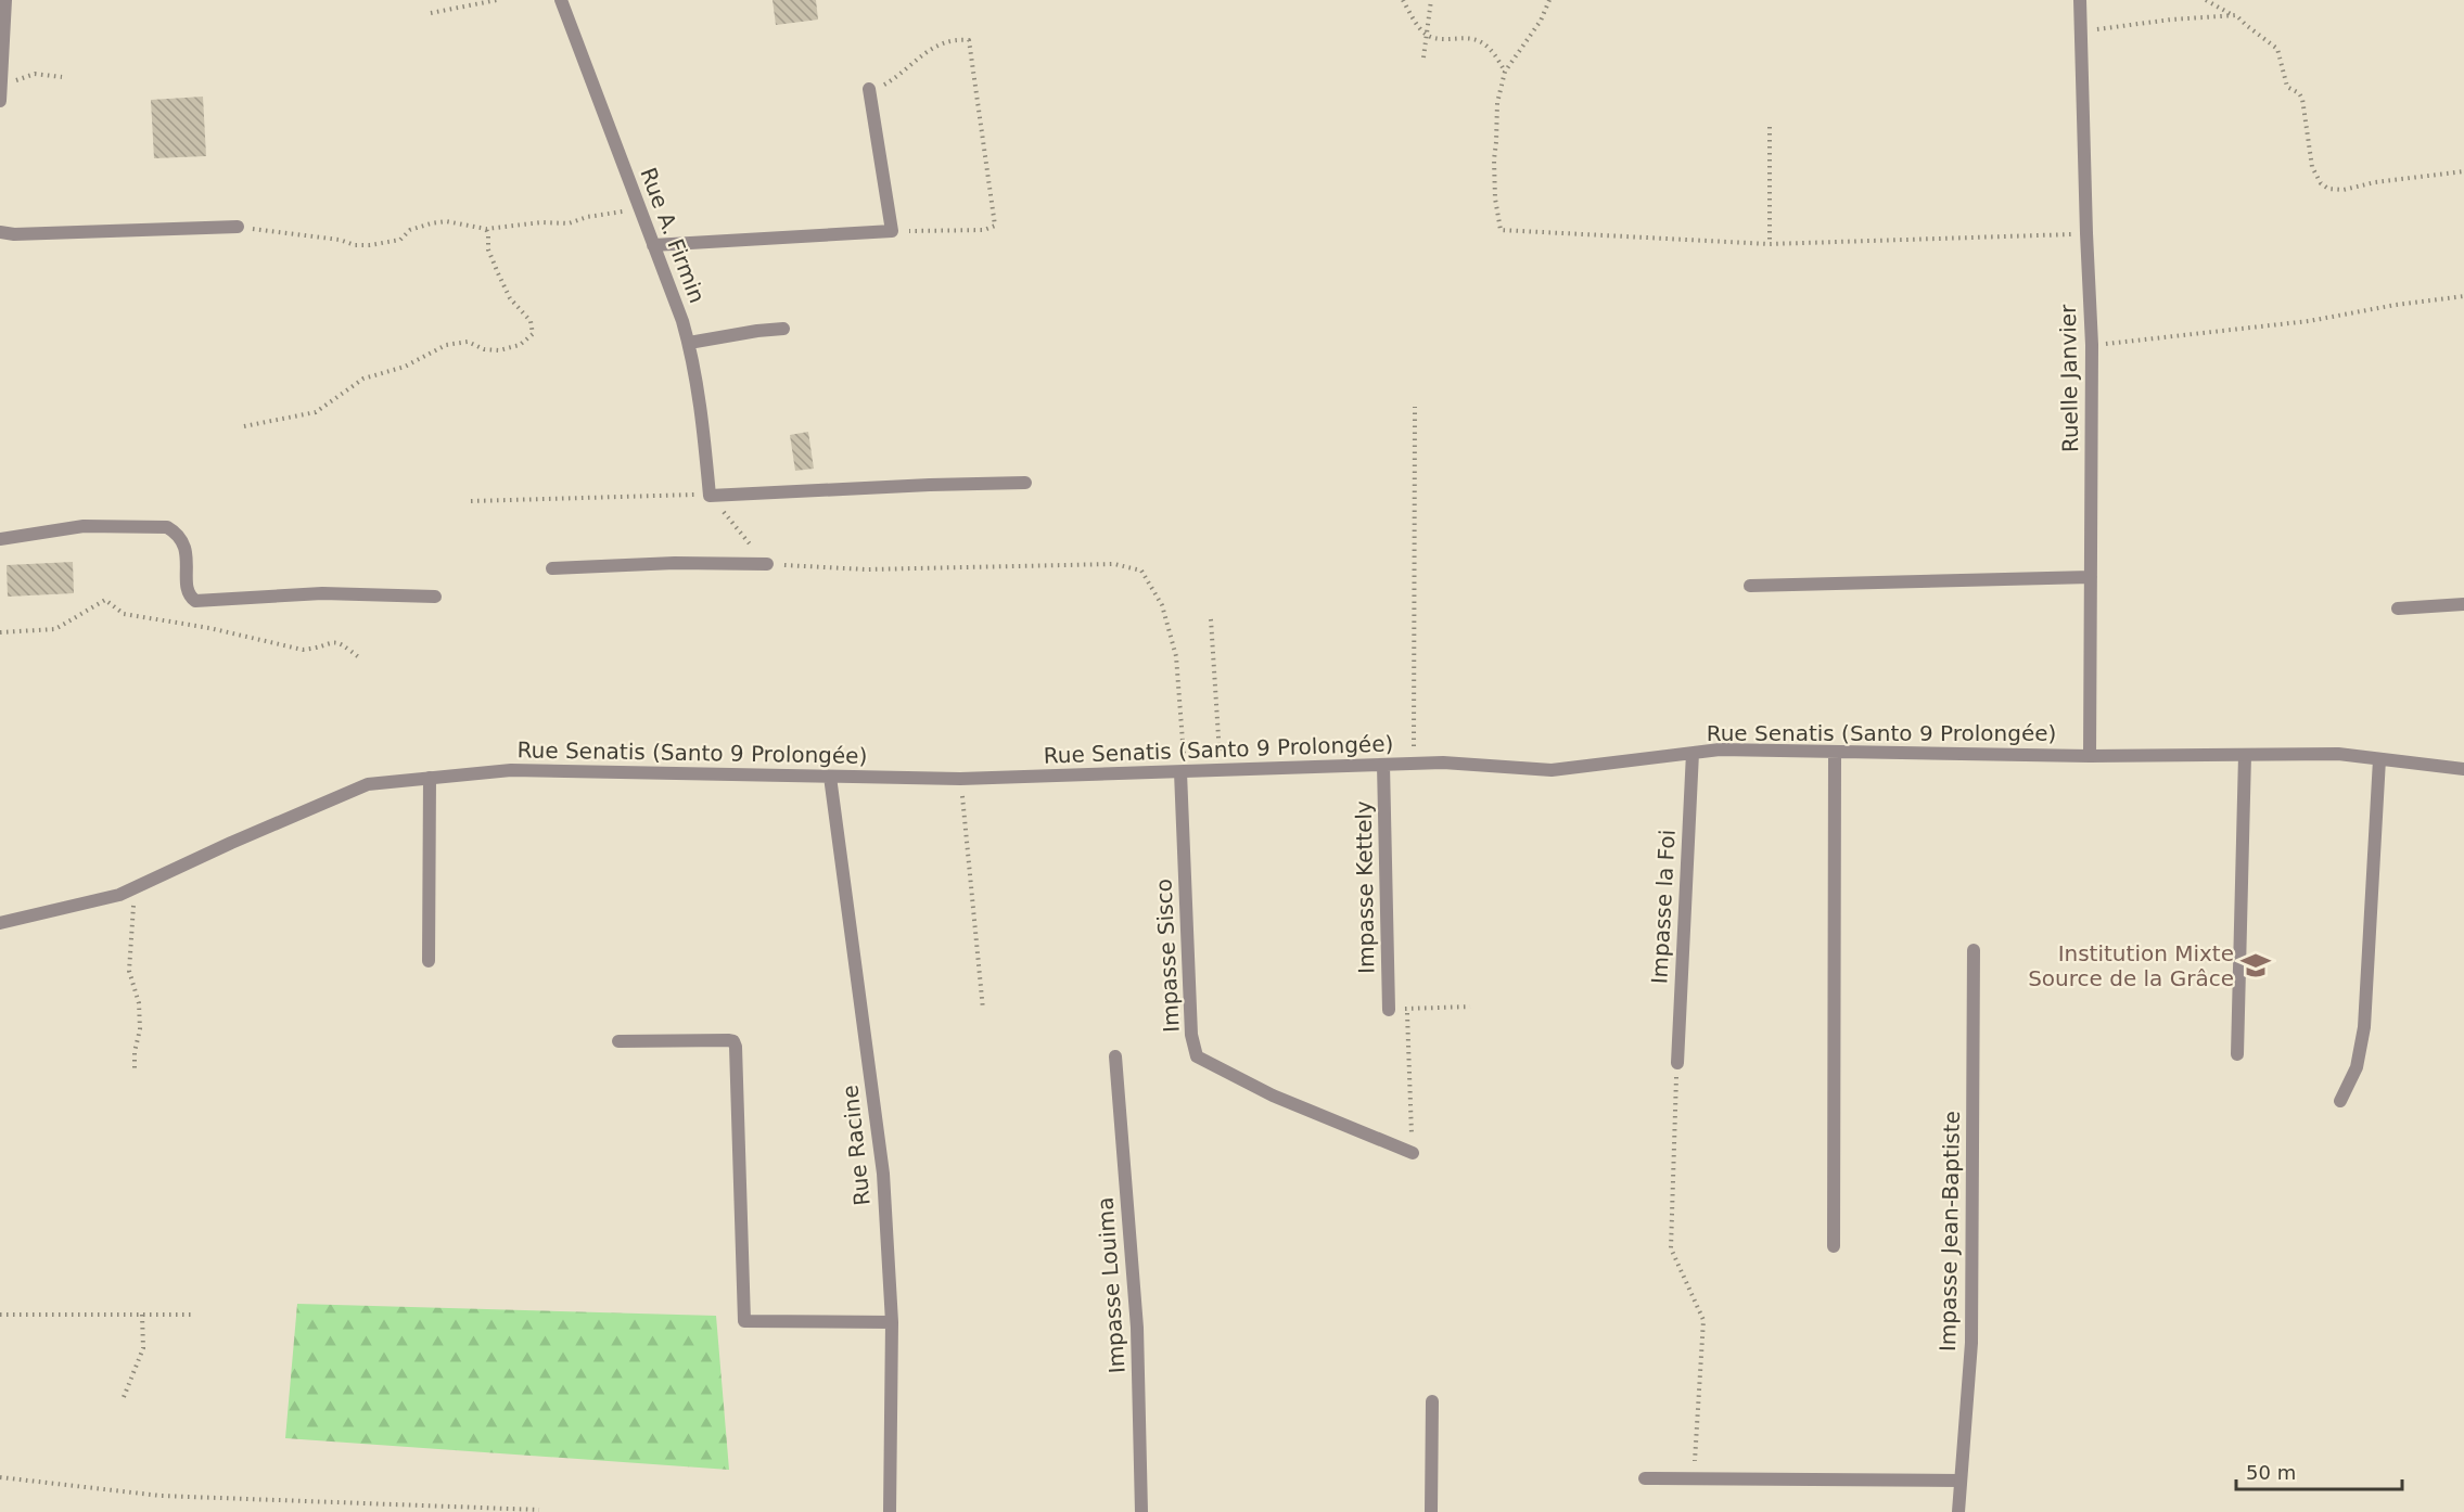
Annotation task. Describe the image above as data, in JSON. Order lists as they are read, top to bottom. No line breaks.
{"streets":{"street":["Rue A. Firmin","Ruelle Janvier","Rue Senatis (Santo 9 Prolongée)","Impasse Kettely","Impasse la Foi","Impasse Sisco","Rue Racine","Impasse Jean-Baptiste","Impasse Louima"]},"crossings":[["Ruelle Janvier","Rue Senatis (Santo 9 Prolongée)"],["Rue Senatis (Santo 9 Prolongée)","Impasse Kettely"],["Rue Senatis (Santo 9 Prolongée)","Impasse la Foi"],["Rue Senatis (Santo 9 Prolongée)","Impasse Sisco"],["Rue Senatis (Santo 9 Prolongée)","Rue Racine"]],"places":{"school or university":["Institution Mixte Source de la Grâce"]},"scale_bar":"50 m"}
